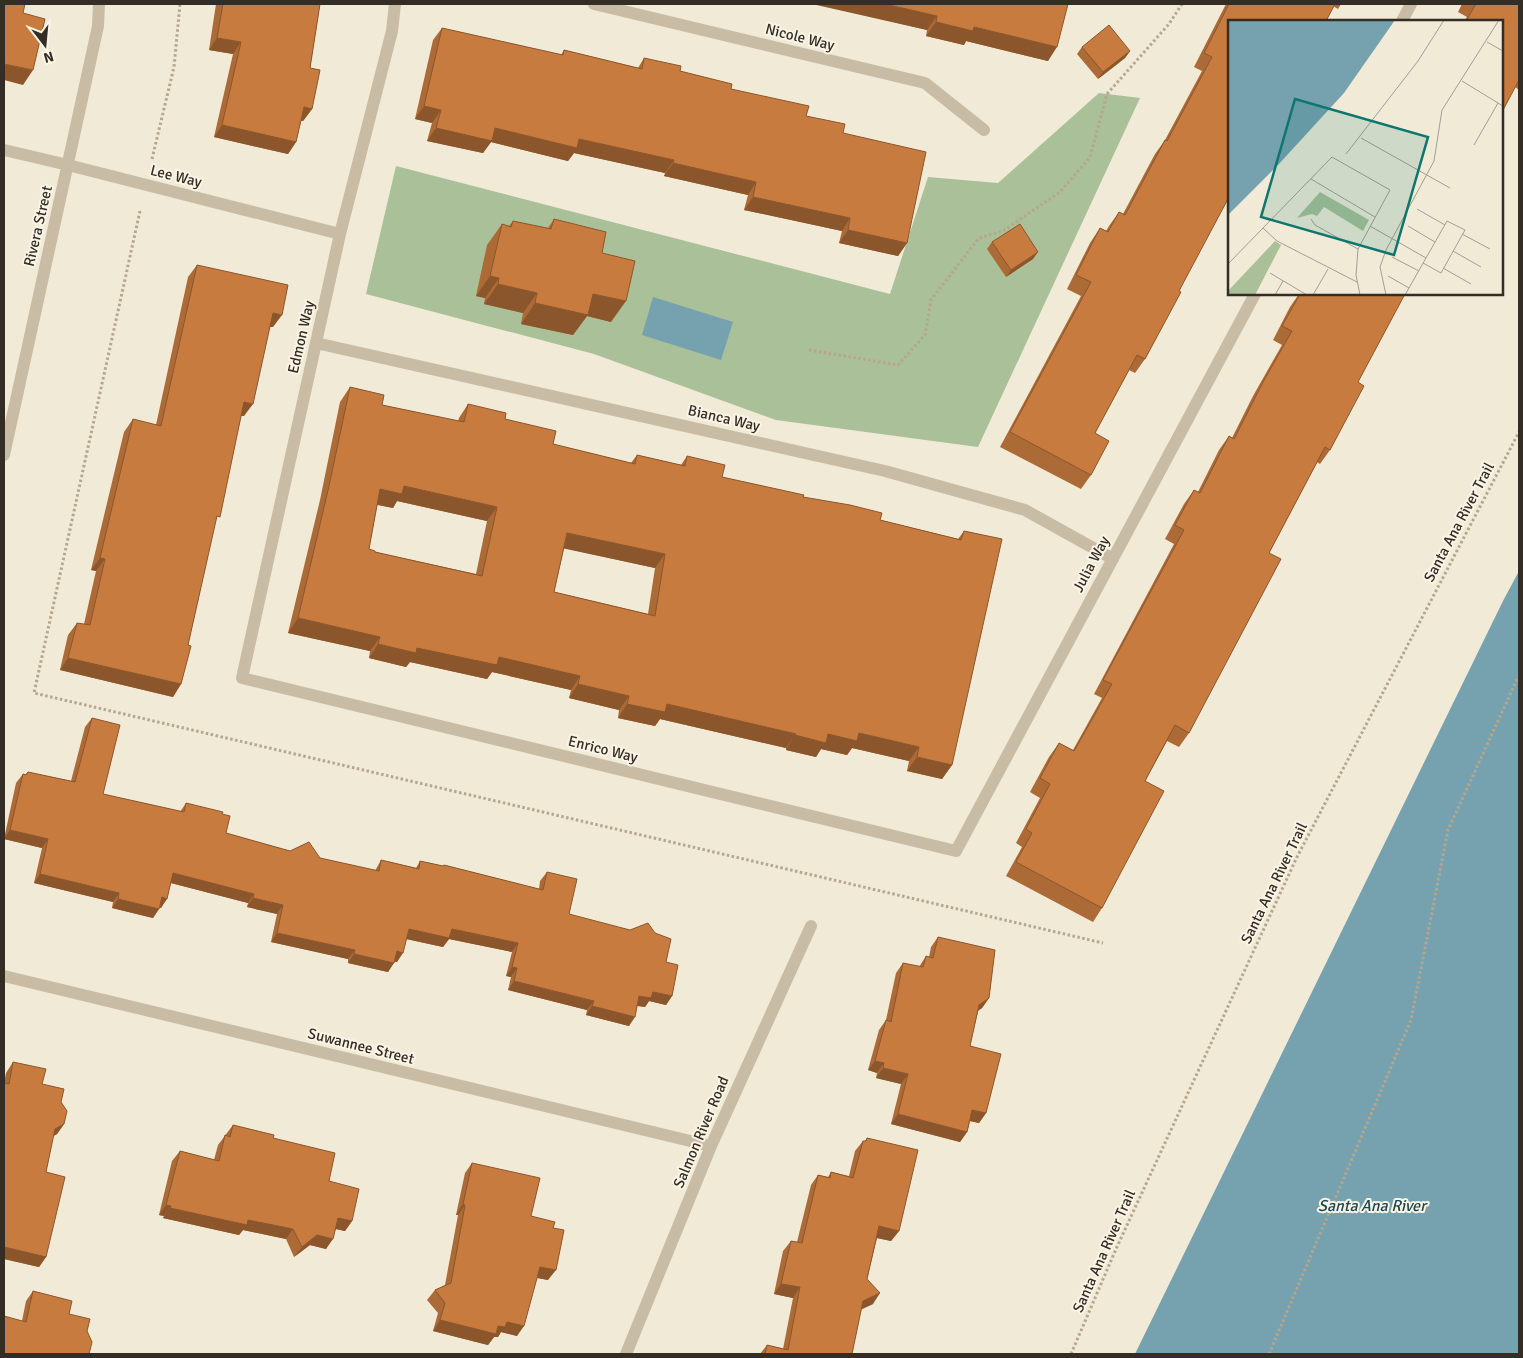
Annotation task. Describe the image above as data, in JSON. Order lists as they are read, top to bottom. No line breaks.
{"streets":{"street":["Nicole Way","Lee Way","Rivera Street","Edmon Way","Bianca Way","Julia Way","Enrico Way","Suwannee Street","Salmon River Road"],"path":["Santa Ana River Trail"]},"crossings":[["Lee Way","Rivera Street"],["Lee Way","Edmon Way"],["Edmon Way","Bianca Way"],["Edmon Way","Enrico Way"],["Bianca Way","Julia Way"],["Julia Way","Enrico Way"],["Suwannee Street","Salmon River Road"]],"water":["Santa Ana River"],"north":"bottom"}
